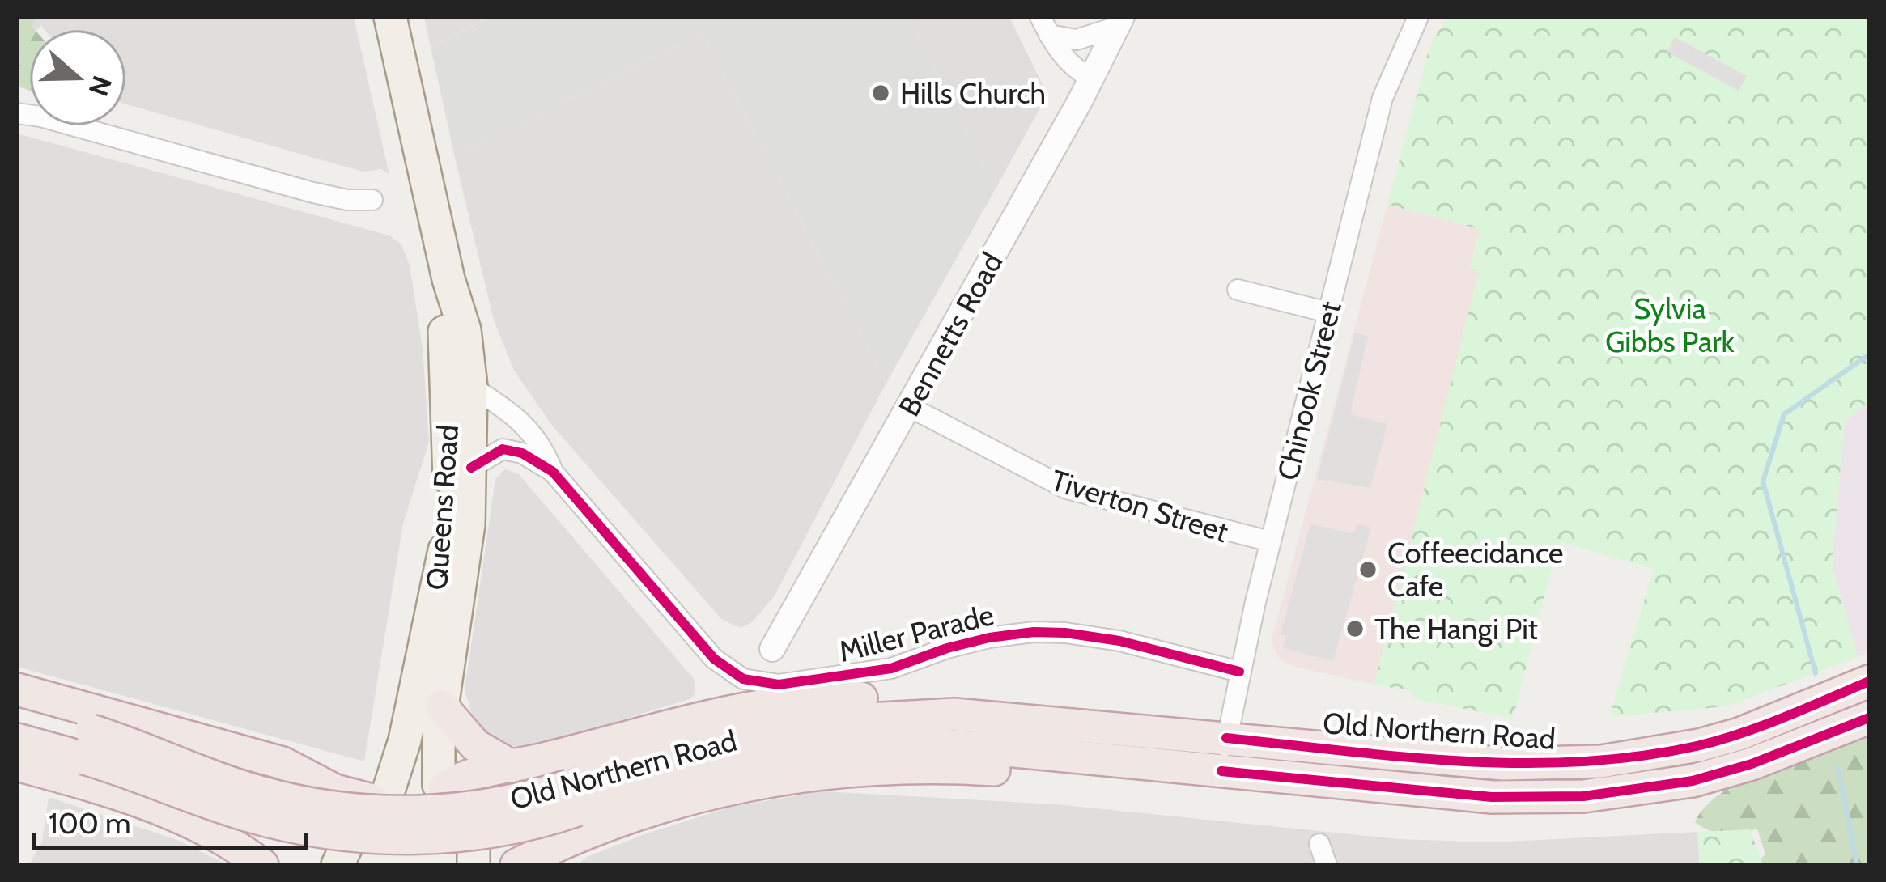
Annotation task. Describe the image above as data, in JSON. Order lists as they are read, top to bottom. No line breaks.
{"streets":{"highway":["Old Northern Road"],"main road":["Queens Road"],"street":["Bennetts Road","Chinook Street","Tiverton Street","Miller Parade"]},"crossings":[["Bennetts Road","Tiverton Street"],["Chinook Street","Tiverton Street"],["Chinook Street","Miller Parade"],["Chinook Street","Old Northern Road"],["Queens Road","Miller Parade"]],"parks":["Sylvia Gibbs Park"],"places":["Hills Church","Coffeecidance Cafe","The Hangi Pit"],"scale_bar":"100 m","north":"right"}
